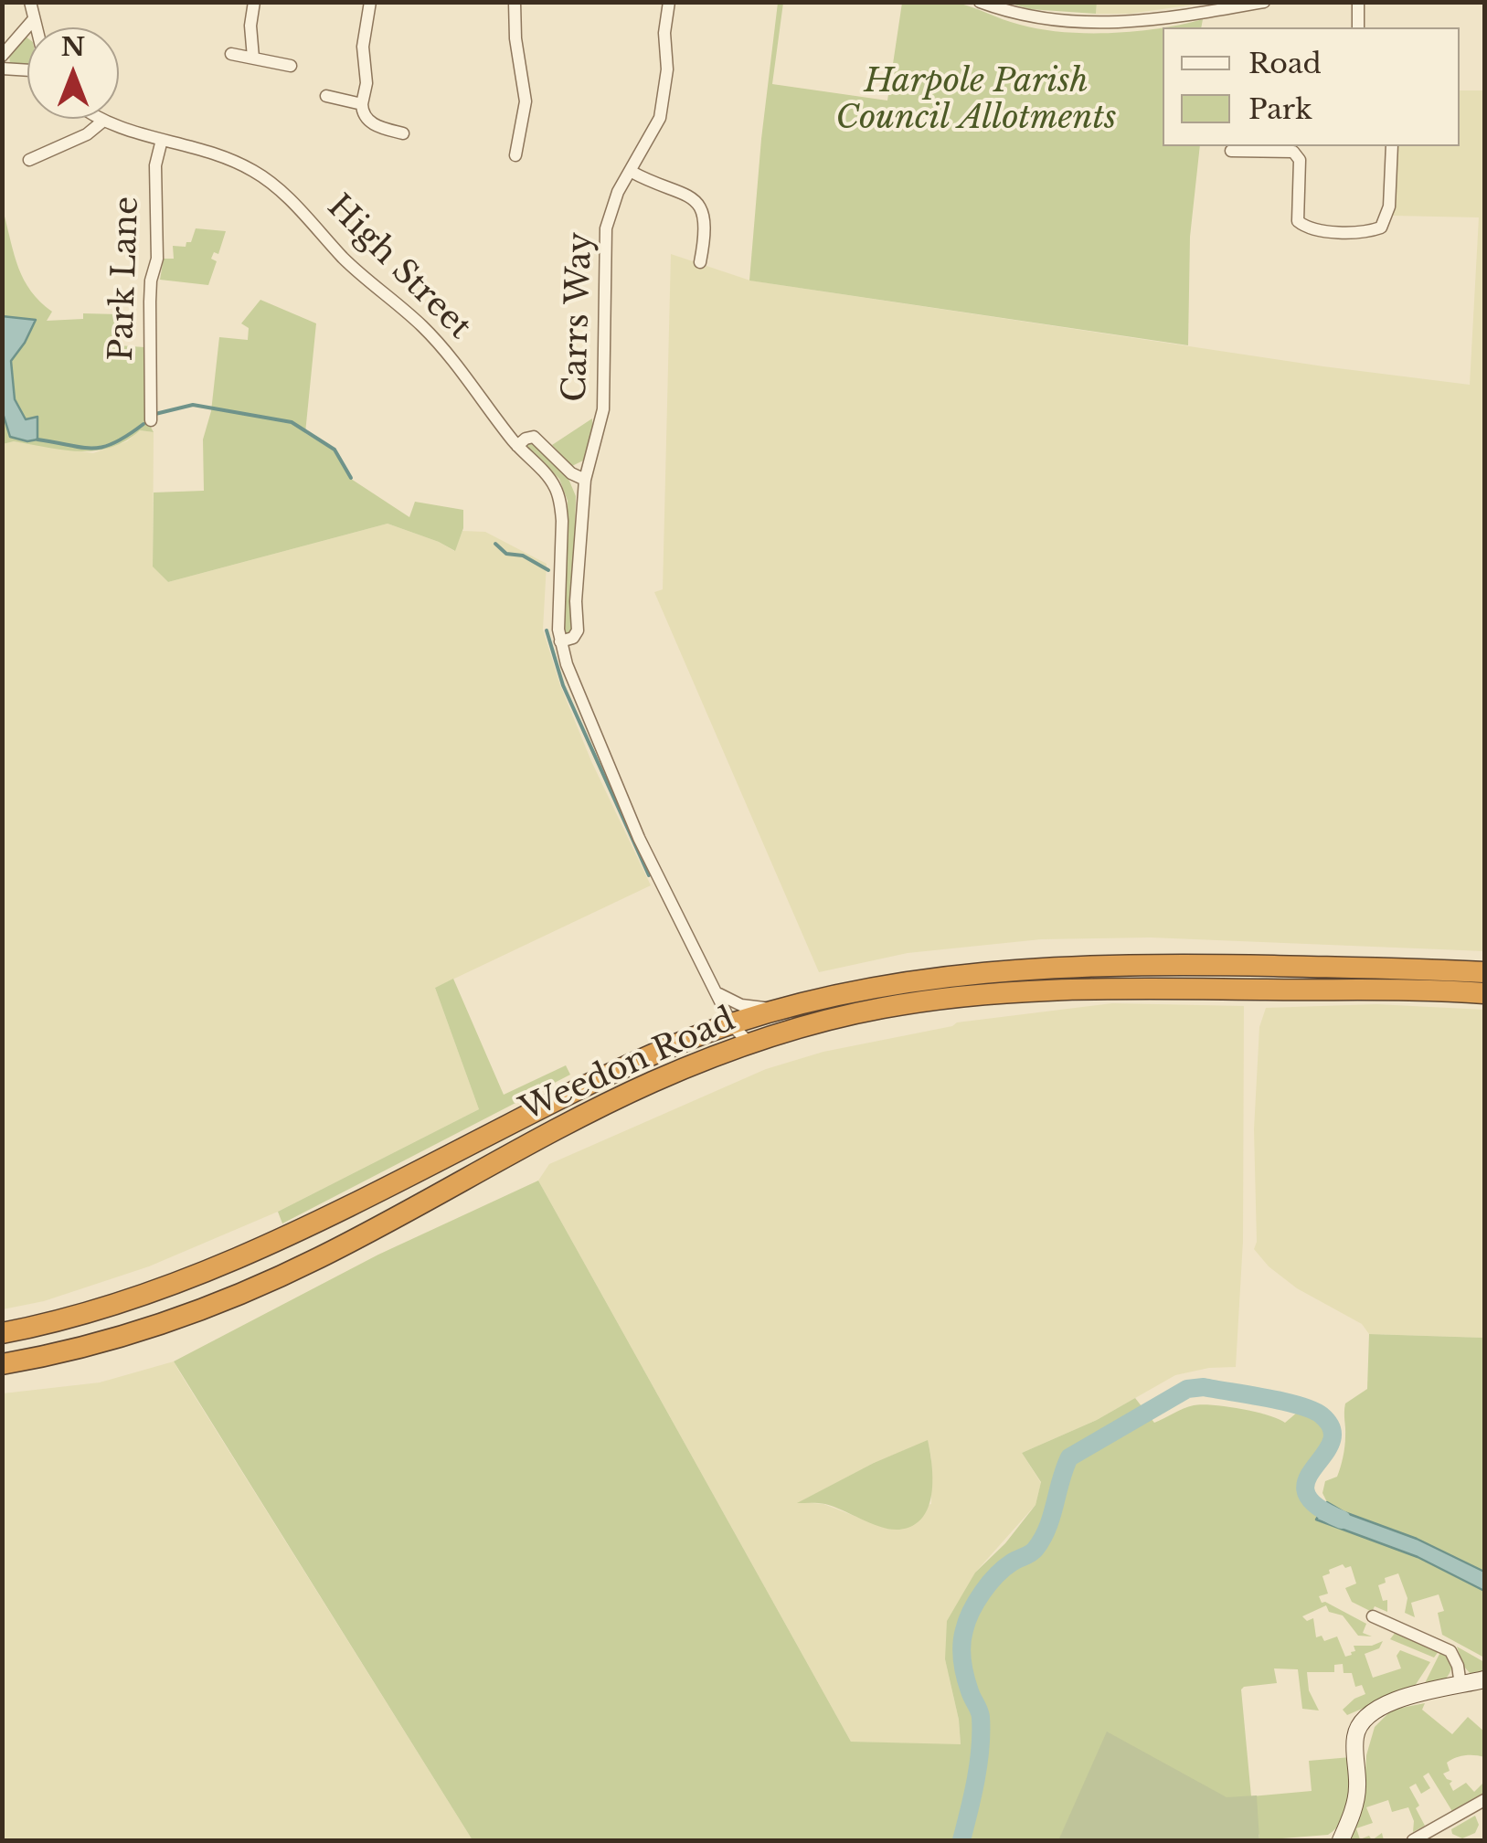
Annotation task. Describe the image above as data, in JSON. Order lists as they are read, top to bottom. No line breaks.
{"streets":{"highway":["Weedon Road"],"street":["High Street","Park Lane","Carrs Way"]},"crossings":[["High Street","Park Lane"],["High Street","Carrs Way"],["High Street","Weedon Road"]],"parks":["Harpole Parish Council Allotments"],"legend":["Road","Park"],"north":"top"}
